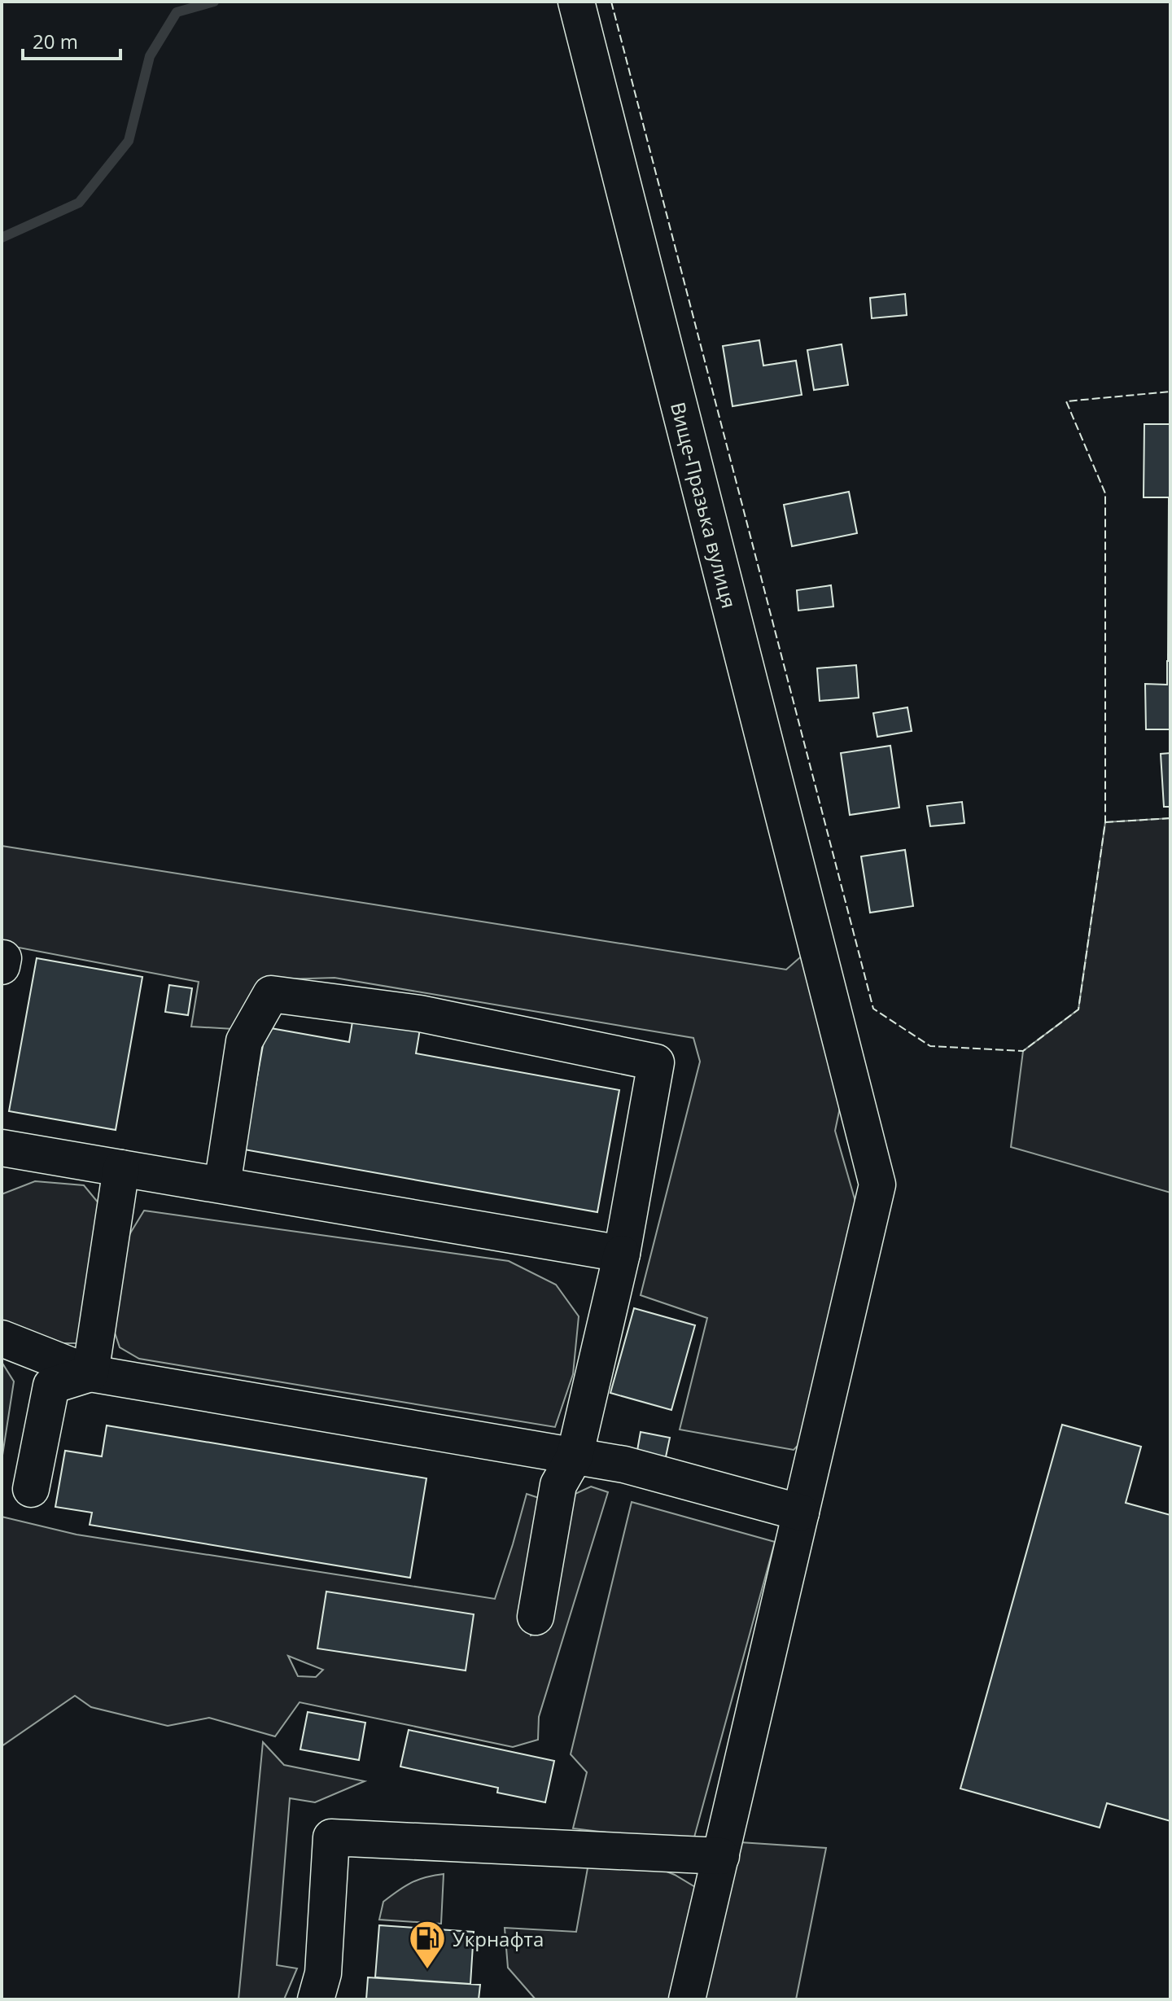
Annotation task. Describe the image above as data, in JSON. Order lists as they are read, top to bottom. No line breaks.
{"streets":{"street":["Вище-Празька вулиця"]},"places":{"fuel station":["Укрнафта"]},"scale_bar":"20 m"}
